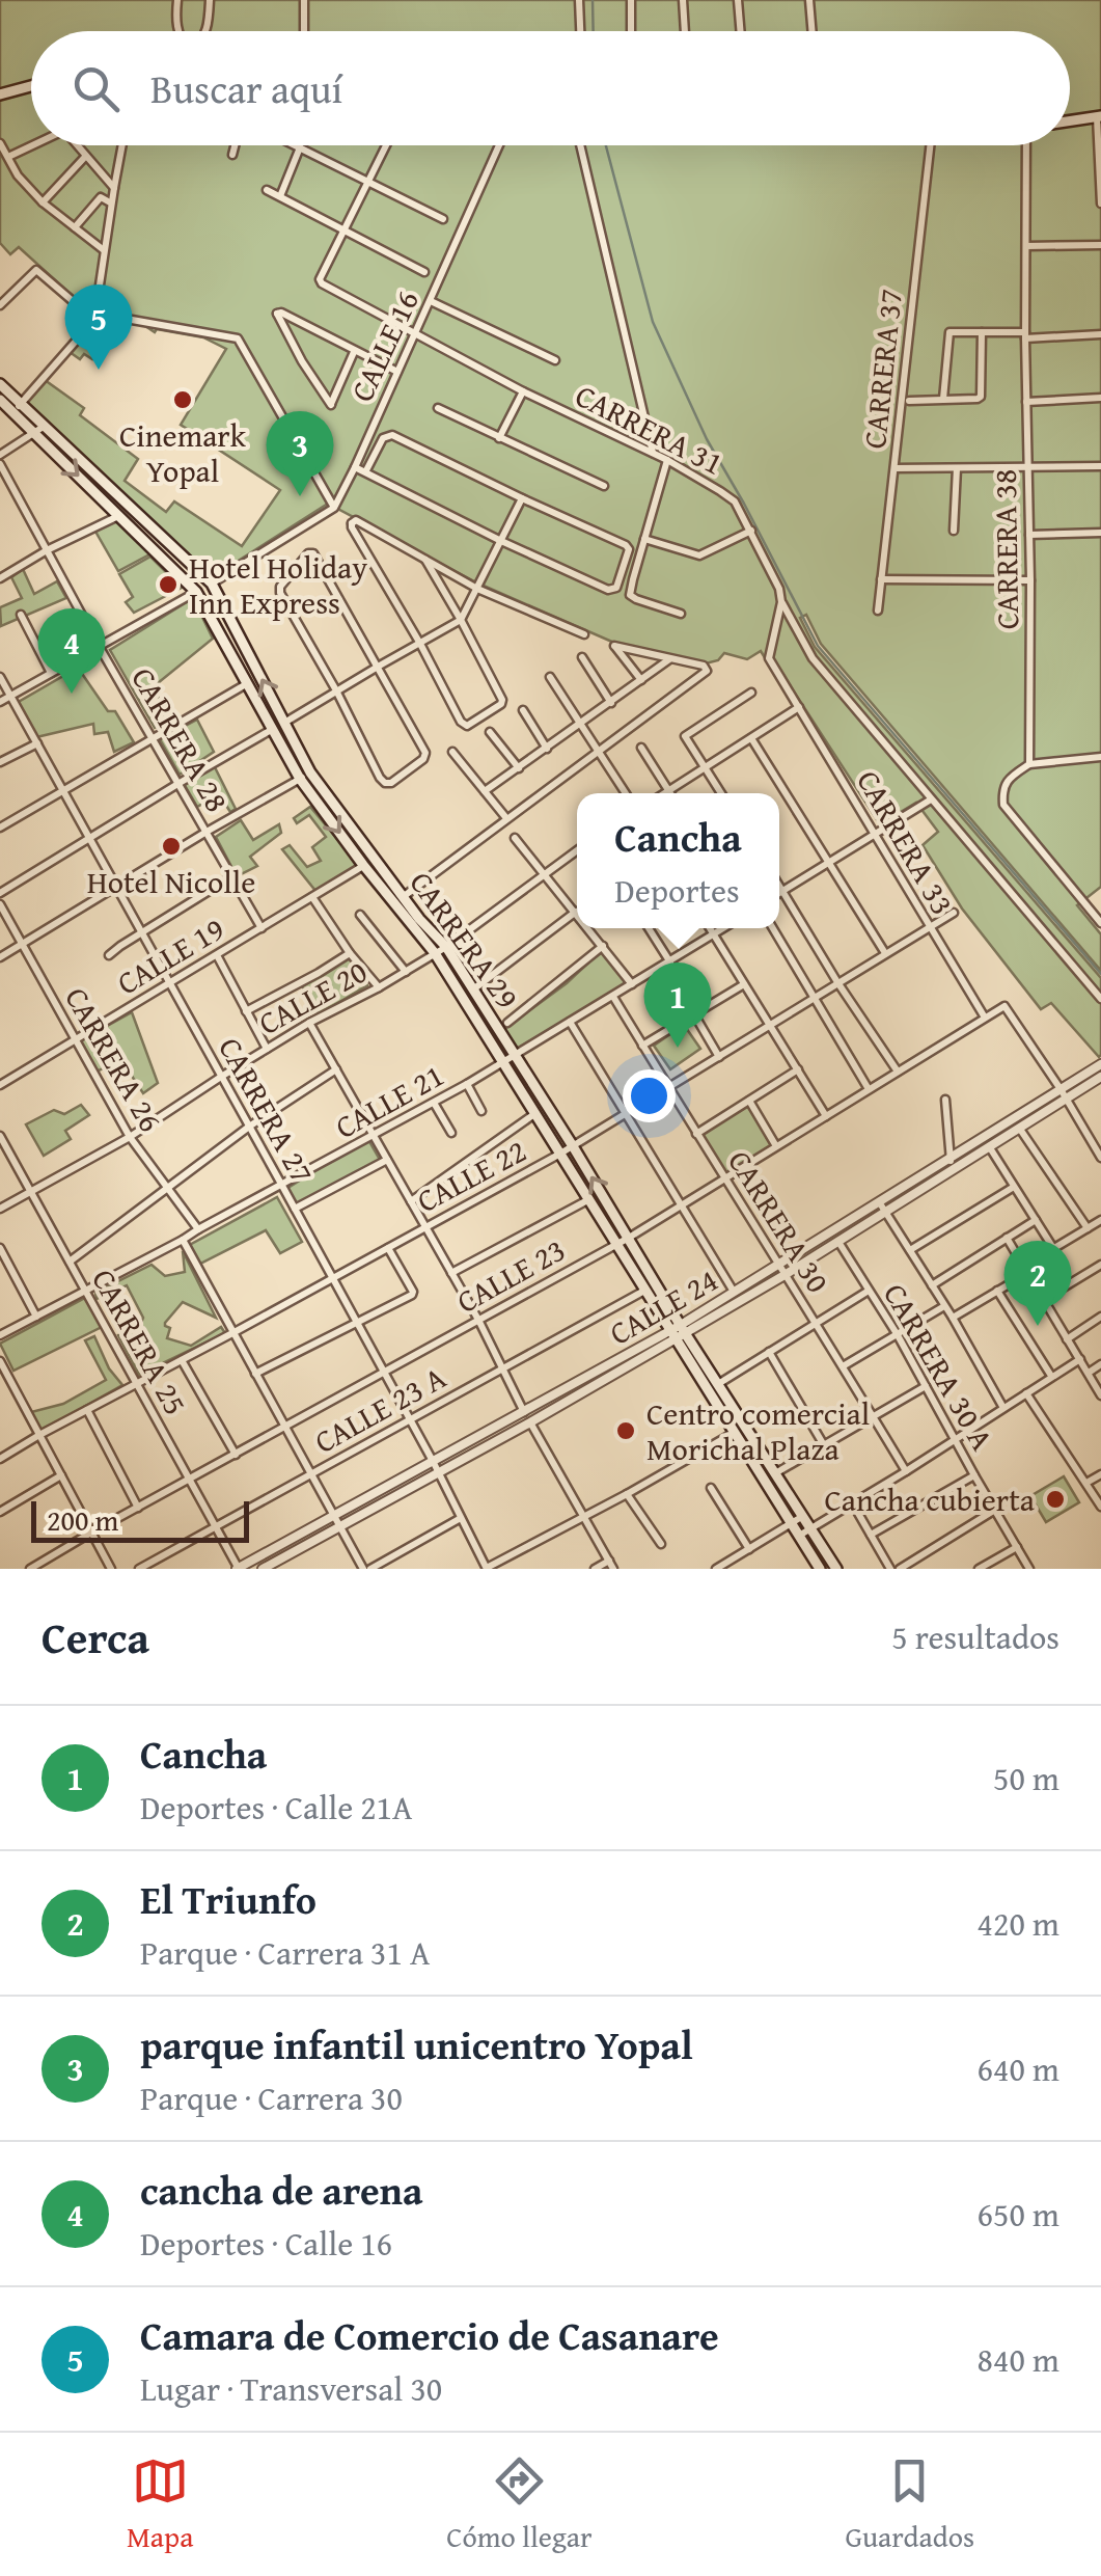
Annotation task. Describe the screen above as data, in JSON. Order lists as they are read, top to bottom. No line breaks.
{"streets":{"main road":["CARRERA 29"],"street":["CALLE 16","CARRERA 37","CARRERA 31","CARRERA 38","CARRERA 28","CARRERA 33","CALLE 19","CALLE 20","CARRERA 26","CALLE 21","CARRERA 27","CALLE 22","CARRERA 30","CALLE 23","CALLE 24","CARRERA 25","CARRERA 30 A","CALLE 23 A"]},"crossings":[["CALLE 16","CARRERA 31"],["CARRERA 31","CARRERA 33"],["CARRERA 28","CALLE 19"],["CARRERA 33","CALLE 22"],["CARRERA 33","CALLE 23"],["CARRERA 29","CALLE 19"],["CARRERA 29","CALLE 20"],["CARRERA 29","CALLE 21"],["CARRERA 29","CALLE 22"],["CARRERA 29","CALLE 23"],["CARRERA 29","CALLE 24"],["CARRERA 29","CALLE 23 A"],["CALLE 19","CARRERA 26"],["CALLE 19","CARRERA 27"],["CALLE 20","CARRERA 26"],["CALLE 20","CARRERA 27"],["CALLE 20","CARRERA 25"],["CARRERA 26","CALLE 21"],["CALLE 21","CARRERA 27"],["CALLE 21","CARRERA 30"],["CALLE 21","CARRERA 25"],["CARRERA 27","CALLE 22"],["CARRERA 27","CALLE 23"],["CARRERA 27","CALLE 24"],["CARRERA 27","CALLE 23 A"],["CALLE 22","CARRERA 30"],["CALLE 22","CARRERA 25"],["CARRERA 30","CALLE 23"],["CARRERA 30","CALLE 24"],["CALLE 23","CALLE 24"],["CALLE 23","CARRERA 25"],["CALLE 24","CARRERA 25"],["CALLE 24","CARRERA 30 A"],["CARRERA 25","CALLE 23 A"]],"places":["Cinemark Yopal","Hotel Holiday Inn Express","Hotel Nicolle","Centro comercial Morichal Plaza","Cancha cubierta"],"scale_bar":"200 m","page":{"search":"Buscar aquí","pins":["5","3","4","1","2"],"popup":["Cancha","Deportes"],"scale":"200 m","heading":["Cerca","5 resultados"],"list":[{"mark":"1","name":"Cancha","note":"Deportes · Calle 21A","value":"50 m"},{"mark":"2","name":"El Triunfo","note":"Parque · Carrera 31 A","value":"420 m"},{"mark":"3","name":"parque infantil unicentro Yopal","note":"Parque · Carrera 30","value":"640 m"},{"mark":"4","name":"cancha de arena","note":"Deportes · Calle 16","value":"650 m"},{"mark":"5","name":"Camara de Comercio de Casanare","note":"Lugar · Transversal 30","value":"840 m"}],"nav":["Mapa","Cómo llegar","Guardados"]}}
